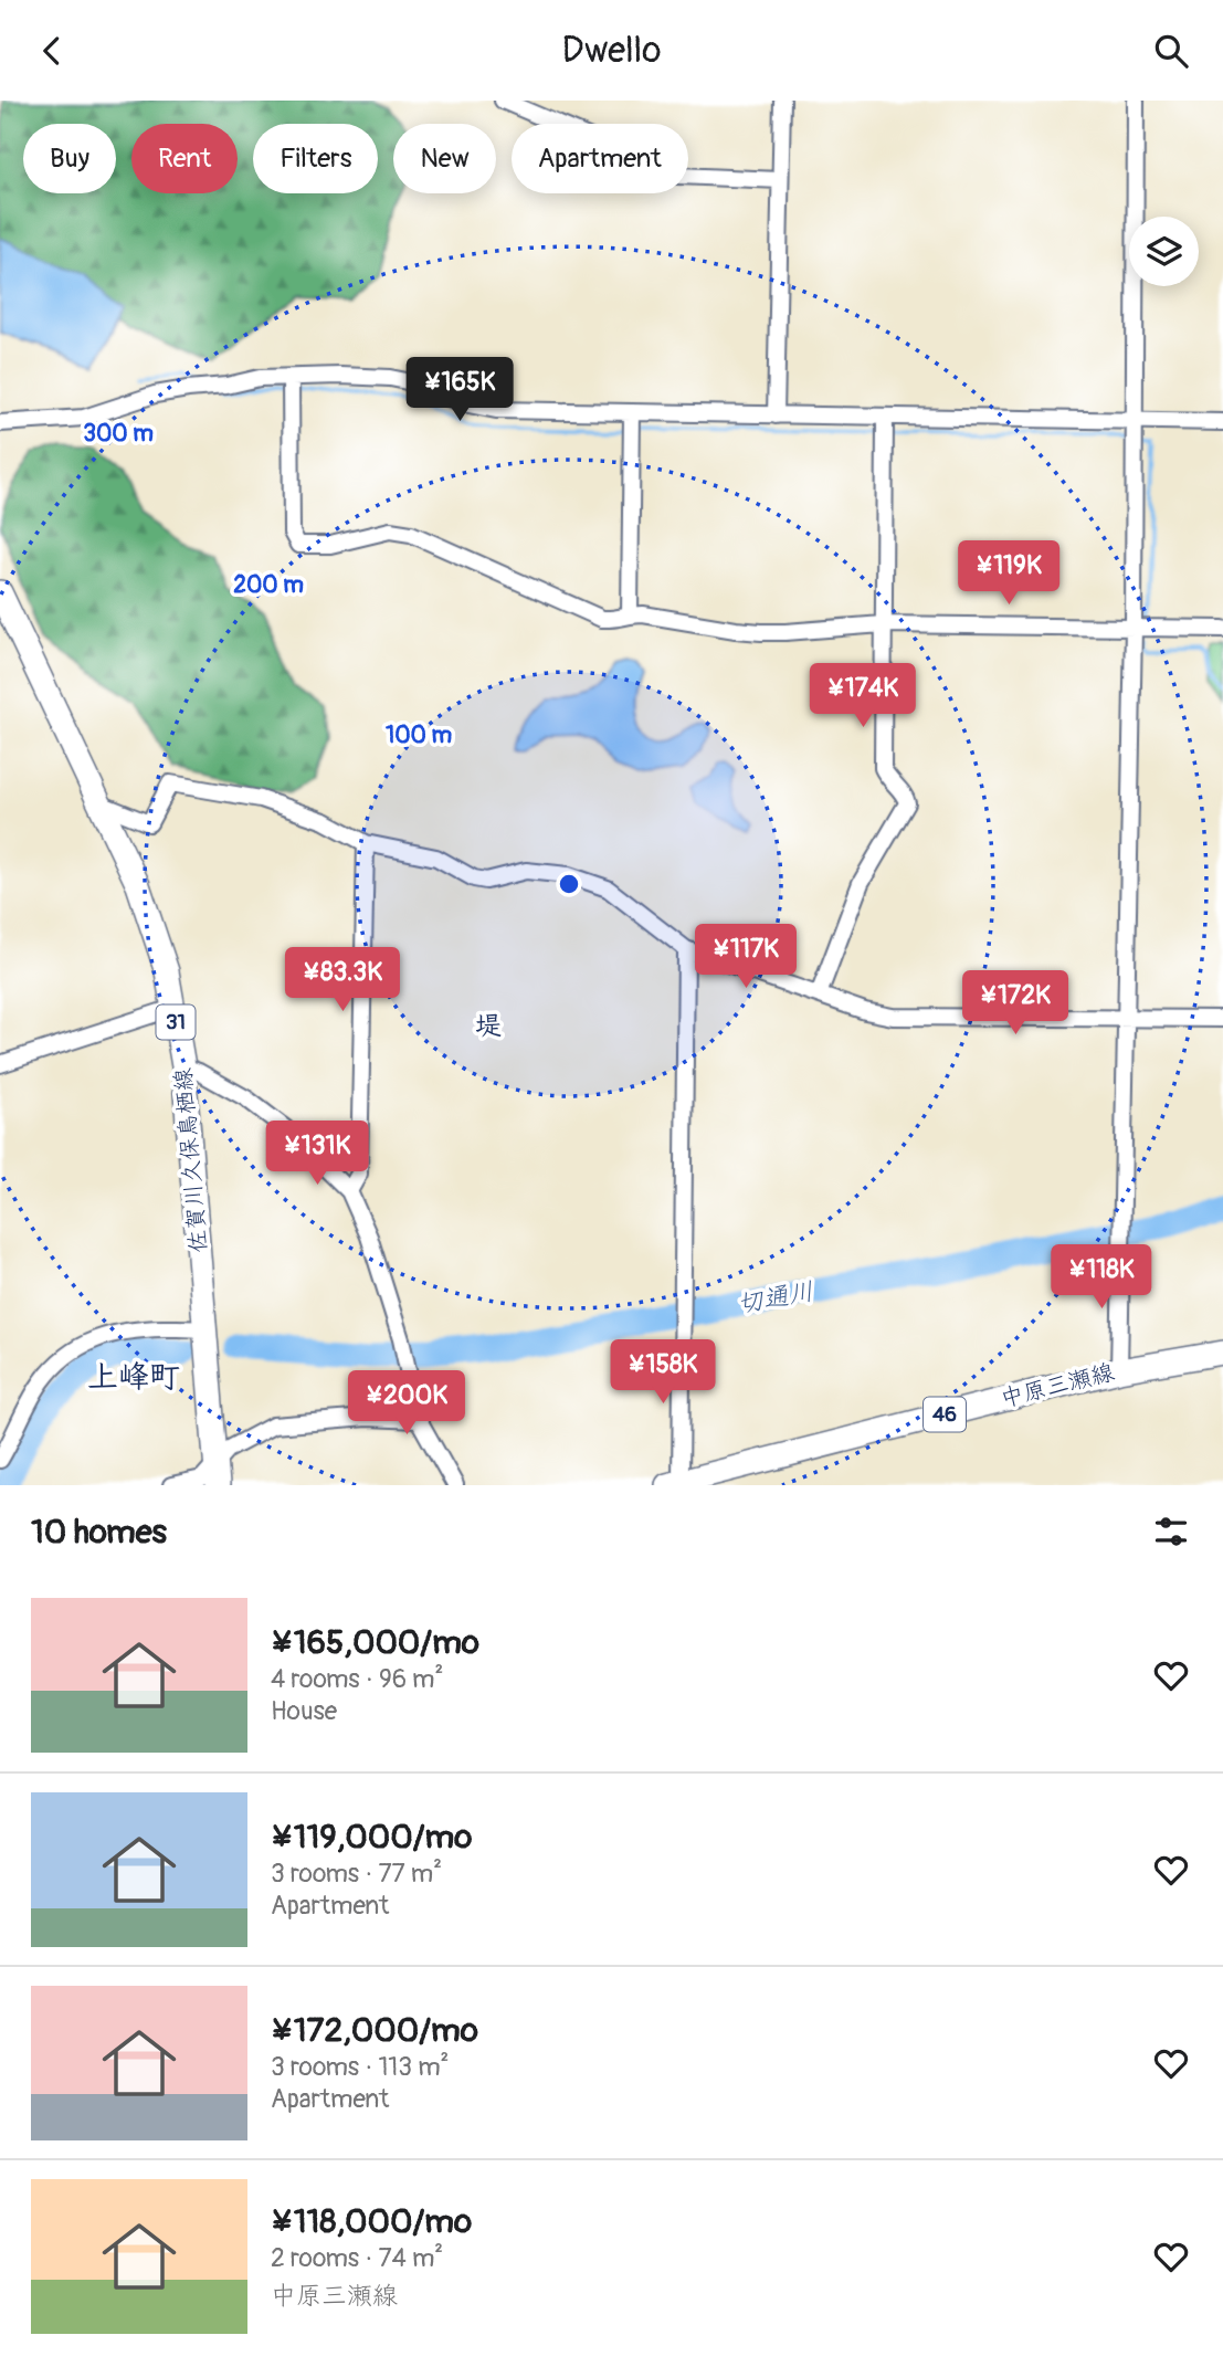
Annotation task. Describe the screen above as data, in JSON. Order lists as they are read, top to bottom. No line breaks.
{"streets":{"main road":["31","佐賀川久保鳥栖線","中原三瀬線","46"]},"districts":["堤","上峰町"],"water":["切通川"],"page":{"header":"Dwello","chip":["Buy","Rent","Filters","New","Apartment"],"price":["¥165K","¥119K","¥174K","¥117K","¥83.3K","¥172K","¥131K","¥118K","¥158K","¥200K"],"heading":"10 homes","list":[{"name":"¥165,000/mo","note":"4 rooms · 96 m² · House"},{"name":"¥119,000/mo","note":"3 rooms · 77 m² · Apartment"},{"name":"¥172,000/mo","note":"3 rooms · 113 m² · Apartment"},{"name":"¥118,000/mo","note":"2 rooms · 74 m² · 中原三瀬線"}]},"rings":["300 m","200 m","100 m"]}
